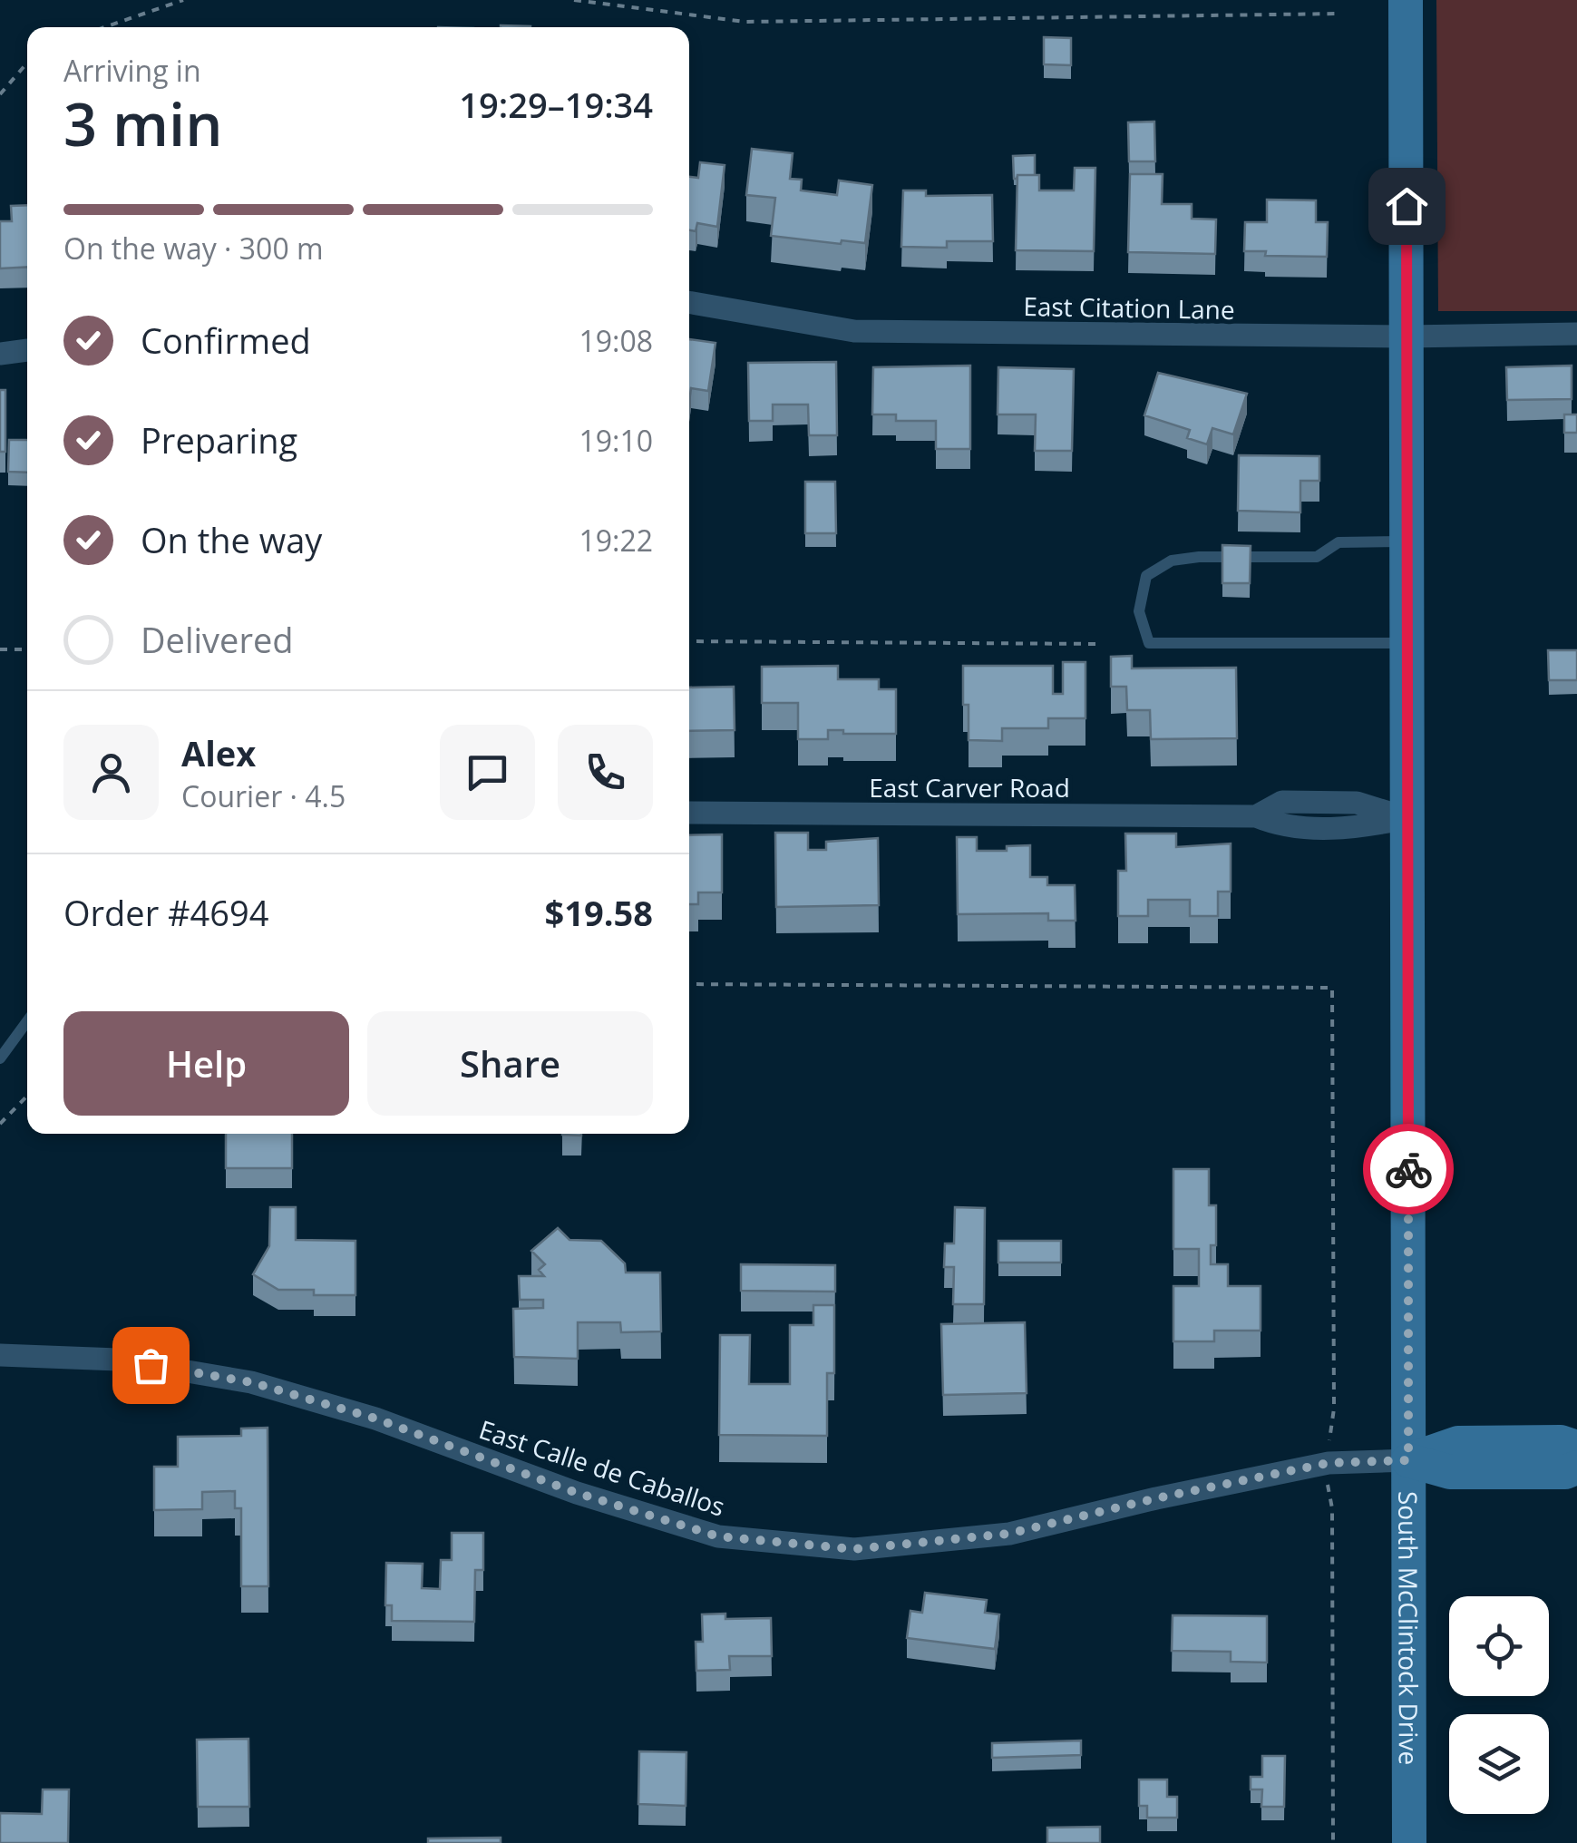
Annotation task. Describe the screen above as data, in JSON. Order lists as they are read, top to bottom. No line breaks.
{"streets":{"main road":["South McClintock Drive"],"street":["East Citation Lane","East Carver Road","East Calle de Caballos"]},"crossings":[["East Citation Lane","South McClintock Drive"],["East Carver Road","South McClintock Drive"],["East Calle de Caballos","South McClintock Drive"]],"page":{"heading":["3 min","Arriving in","19:29–19:34"],"panel":["Alex","Courier · 4.5","Order #4694","$19.58"],"bar":"On the way · 300 m","list":[["Confirmed","19:08"],["Preparing","19:10"],["On the way","19:22"],"Delivered"],"buttons":["Help","Share"]}}
